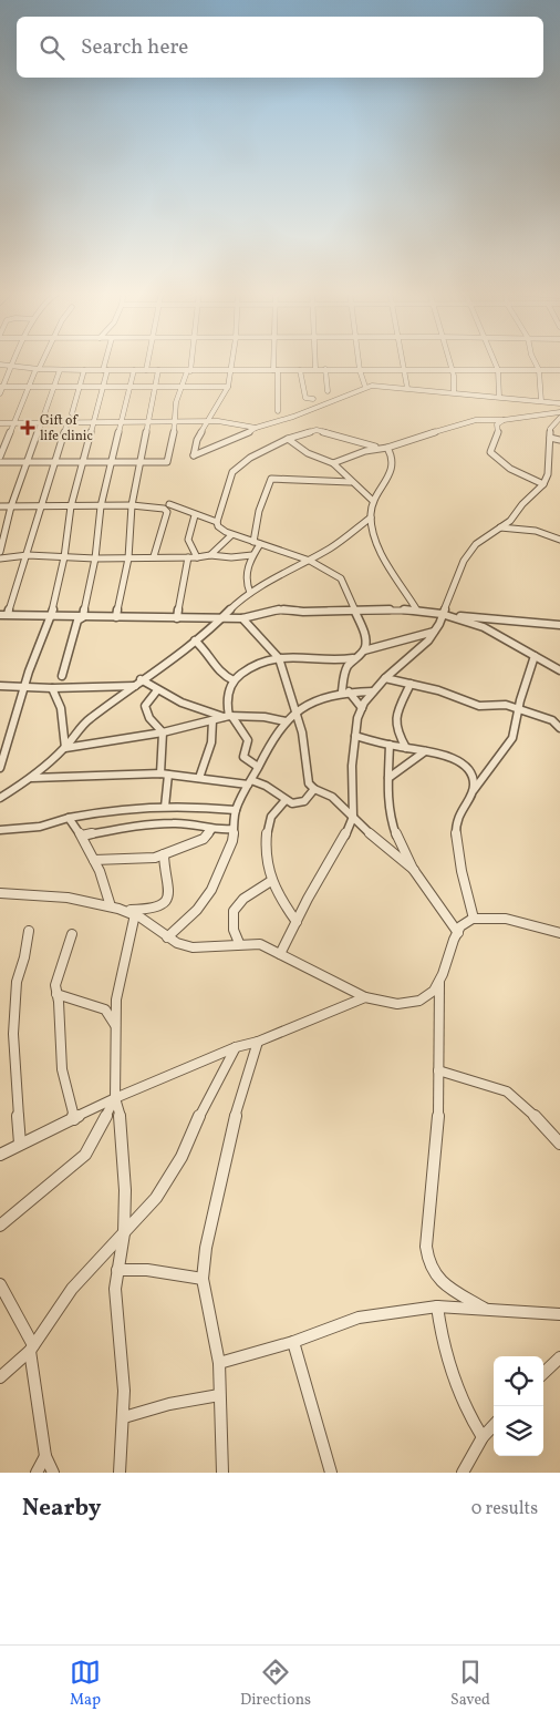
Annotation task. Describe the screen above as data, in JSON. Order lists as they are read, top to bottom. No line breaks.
{"places":{"health":["Gift of life clinic"]},"page":{"search":"Search here","heading":["Nearby","0 results"],"nav":["Map","Directions","Saved"]}}
